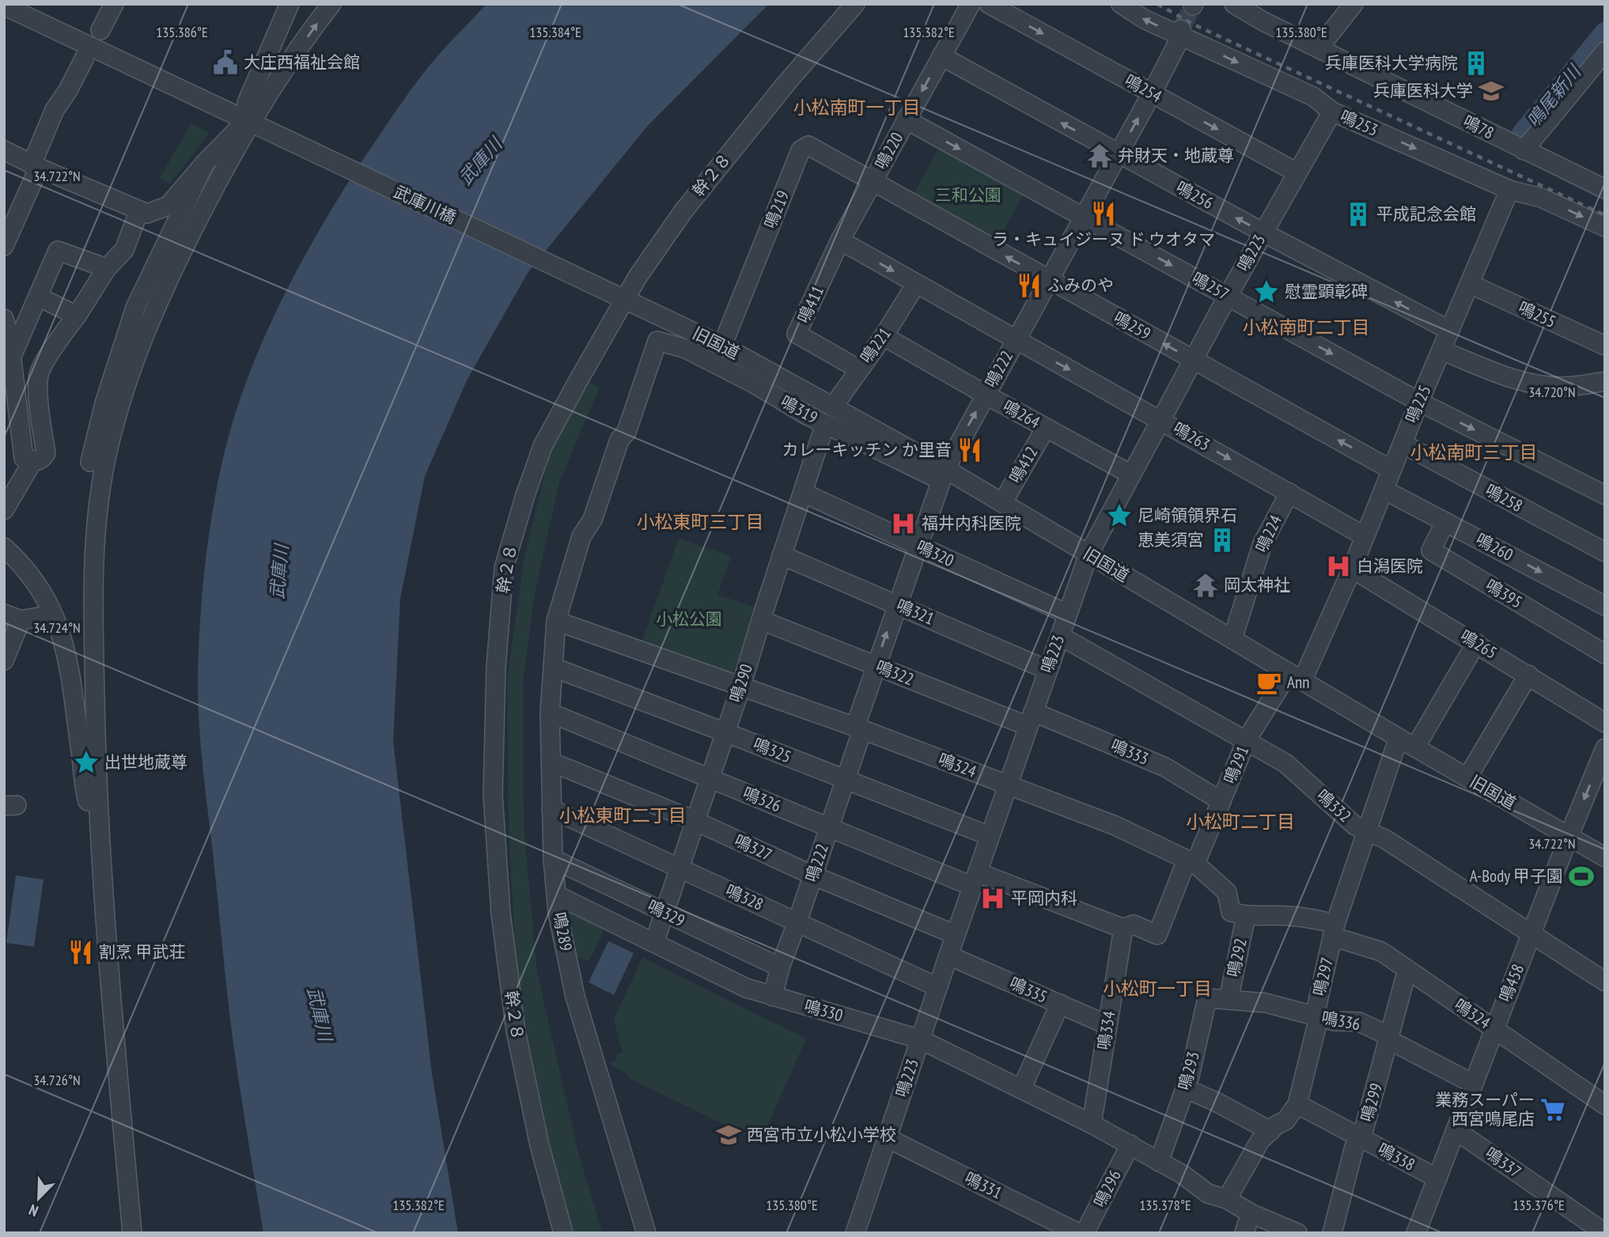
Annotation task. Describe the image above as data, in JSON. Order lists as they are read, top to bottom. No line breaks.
{"streets":{"street":["鳴254","鳴253","鳴78","鳴220","幹２８","鳴256","武庫川橋","鳴219","鳴223","鳴257","鳴411","鳴255","鳴259","旧国道","鳴221","鳴222","鳴225","鳴319","鳴264","鳴263","鳴412","鳴258","鳴224","鳴260","鳴320","鳴395","鳴321","鳴265","鳴322","鳴290","鳴325","鳴333","鳴291","鳴324","鳴326","鳴332","鳴327","鳴328","鳴329","鳴289","鳴292","鳴297","鳴458","鳴335","鳴330","鳴336","鳴334","鳴293","鳴299","鳴338","鳴337","鳴331","鳴296"]},"crossings":[["鳴254","鳴223"],["鳴254","鳴222"],["鳴253","鳴223"],["鳴253","鳴222"],["鳴253","鳴225"],["鳴220","鳴256"],["鳴220","鳴219"],["鳴220","鳴257"],["鳴220","鳴411"],["鳴220","鳴259"],["鳴220","鳴263"],["幹２８","旧国道"],["鳴256","鳴223"],["鳴256","鳴222"],["鳴256","鳴225"],["武庫川橋","旧国道"],["鳴219","鳴259"],["鳴219","旧国道"],["鳴223","鳴257"],["鳴223","鳴259"],["鳴223","旧国道"],["鳴223","鳴264"],["鳴223","鳴263"],["鳴223","鳴320"],["鳴223","鳴321"],["鳴223","鳴322"],["鳴223","鳴325"],["鳴223","鳴333"],["鳴223","鳴324"],["鳴223","鳴326"],["鳴223","鳴332"],["鳴223","鳴327"],["鳴223","鳴328"],["鳴223","鳴335"],["鳴223","鳴330"],["鳴223","鳴331"],["鳴257","鳴222"],["鳴257","鳴225"],["鳴411","鳴221"],["鳴411","鳴263"],["鳴255","鳴225"],["鳴259","鳴222"],["鳴259","鳴225"],["旧国道","鳴221"],["旧国道","鳴222"],["旧国道","鳴225"],["旧国道","鳴319"],["旧国道","鳴412"],["旧国道","鳴224"],["旧国道","鳴291"],["旧国道","鳴297"],["旧国道","鳴458"],["鳴221","鳴264"],["鳴221","鳴263"],["鳴222","鳴319"],["鳴222","鳴264"],["鳴222","鳴263"],["鳴222","鳴320"],["鳴222","鳴321"],["鳴222","鳴322"],["鳴222","鳴325"],["鳴222","鳴324"],["鳴222","鳴326"],["鳴222","鳴327"],["鳴222","鳴328"],["鳴222","鳴329"],["鳴222","鳴330"],["鳴225","鳴263"],["鳴225","鳴258"],["鳴225","鳴260"],["鳴225","鳴265"],["鳴225","鳴291"],["鳴319","鳴290"],["鳴319","鳴289"],["鳴264","鳴412"],["鳴263","鳴224"],["鳴260","鳴395"],["鳴320","鳴290"],["鳴321","鳴290"],["鳴322","鳴290"],["鳴322","鳴333"],["鳴290","鳴325"],["鳴290","鳴324"],["鳴290","鳴326"],["鳴290","鳴327"],["鳴290","鳴328"],["鳴290","鳴329"],["鳴290","鳴330"],["鳴325","鳴289"],["鳴333","鳴291"],["鳴291","鳴324"],["鳴291","鳴332"],["鳴291","鳴334"],["鳴324","鳴289"],["鳴324","鳴292"],["鳴324","鳴297"],["鳴324","鳴458"],["鳴324","鳴299"],["鳴326","鳴289"],["鳴332","鳴297"],["鳴332","鳴458"],["鳴327","鳴289"],["鳴328","鳴289"],["鳴329","鳴289"],["鳴289","鳴330"],["鳴292","鳴336"],["鳴292","鳴293"],["鳴297","鳴336"],["鳴297","鳴338"],["鳴458","鳴336"],["鳴458","鳴338"],["鳴458","鳴337"],["鳴335","鳴334"],["鳴330","鳴334"],["鳴330","鳴296"],["鳴336","鳴293"],["鳴336","鳴299"],["鳴299","鳴338"]],"one_way":["鳴254","鳴256","鳴257","鳴259","鳴263","鳴260"],"districts":["小松南町一丁目","小松南町二丁目","小松南町三丁目","小松東町三丁目","小松東町二丁目","小松町二丁目","小松町一丁目"],"water":["鳴尾新川","武庫川"],"parks":["三和公園","小松公園"],"places":{"public building":["大庄西福祉会館"],"building":["兵庫医科大学病院","平成記念会館","恵美須宮"],"school or university":["兵庫医科大学","西宮市立小松小学校"],"temple":["弁財天・地蔵尊","岡太神社"],"restaurant":["ラ・キュイジーヌ ド ウオタマ","ふみのや","カレーキッチン か里音","割烹 甲武荘"],"place":["慰霊顕彰碑","尼崎領領界石","出世地蔵尊"],"hospital":["福井内科医院","白潟医院","平岡内科"],"cafe":["Ann"],"sports":["A-Body 甲子園"],"supermarket":["業務スーパー 西宮鳴尾店"]},"north":"bottom left","coordinates":["135.386°E","135.384°E","135.382°E","135.380°E","34.722°N","34.720°N","34.724°N","34.726°N","135.378°E","135.376°E"]}
